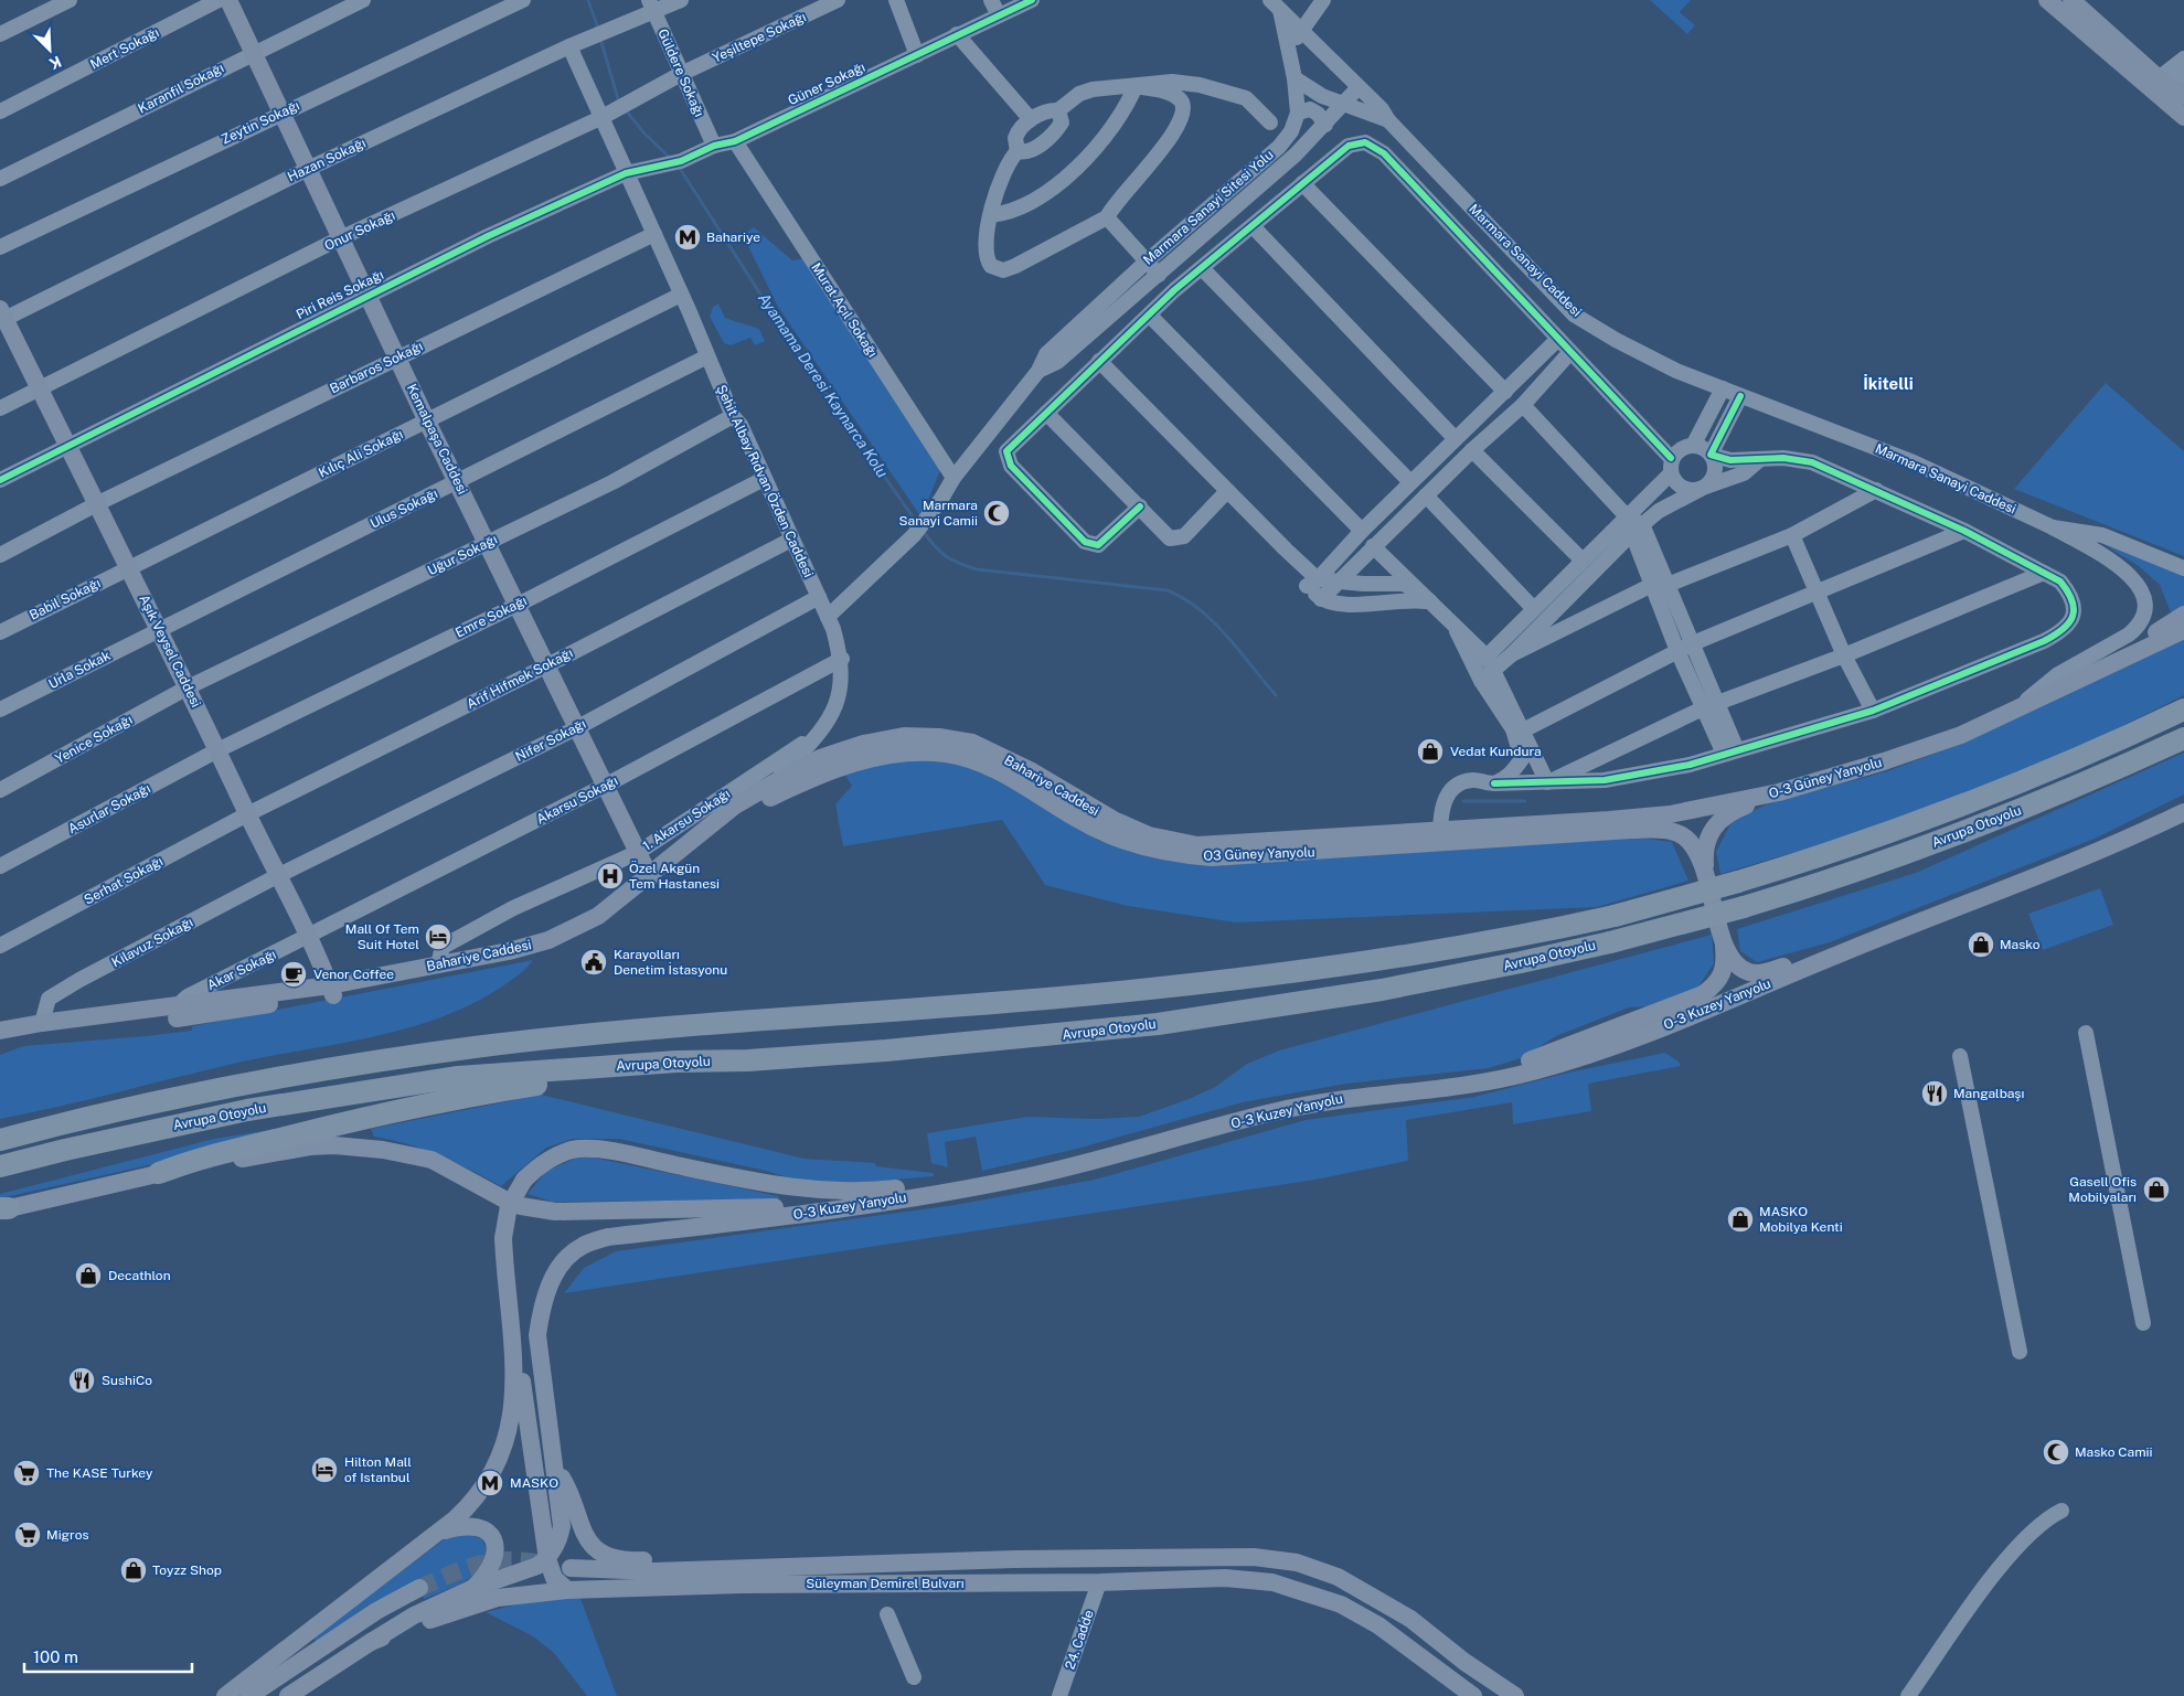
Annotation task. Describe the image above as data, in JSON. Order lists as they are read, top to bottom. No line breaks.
{"streets":{"highway":["Avrupa Otoyolu"],"main road":["Kemalpaşa Caddesi","Aşık Veysel Caddesi","O-3 Güney Yanyolu","Bahariye Caddesi","O3 Güney Yanyolu","O-3 Kuzey Yanyolu","Süleyman Demirel Bulvarı"],"street":["Yeşiltepe Sokağı","Mert Sokağı","Güldere Sokağı","Güner Sokağı","Karanfil Sokağı","Zeytin Sokağı","Hazan Sokağı","Marmara Sanayi Sitesi Yolu","Onur Sokağı","Marmara Sanayi Caddesi","Piri Reis Sokağı","Murat Açıl Sokağı","Barbaros Sokağı","Kılıç Ali Sokağı","Şehit Albay Rıdvan Özden Caddesi","Ulus Sokağı","Uğur Sokağı","Babil Sokağı","Emre Sokağı","Urla Sokak","Arif Hifmek Sokağı","Yenice Sokağı","Nifer Sokağı","Akarsu Sokağı","Asurlar Sokağı","1. Akarsu Sokağı","Serhat Sokağı","Kilavuz Sokağı","Akar Sokağı","24. Cadde"]},"crossings":[["Yeşiltepe Sokağı","Güldere Sokağı"],["Yeşiltepe Sokağı","Onur Sokağı"],["Güldere Sokağı","Güner Sokağı"],["Güldere Sokağı","Hazan Sokağı"],["Güldere Sokağı","Onur Sokağı"],["Güner Sokağı","Piri Reis Sokağı"],["Güner Sokağı","Murat Açıl Sokağı"],["Güner Sokağı","Şehit Albay Rıdvan Özden Caddesi"],["Karanfil Sokağı","Kemalpaşa Caddesi"],["Zeytin Sokağı","Kemalpaşa Caddesi"],["Hazan Sokağı","Kemalpaşa Caddesi"],["Hazan Sokağı","Aşık Veysel Caddesi"],["Marmara Sanayi Sitesi Yolu","Marmara Sanayi Caddesi"],["Marmara Sanayi Sitesi Yolu","Murat Açıl Sokağı"],["Marmara Sanayi Sitesi Yolu","Şehit Albay Rıdvan Özden Caddesi"],["Onur Sokağı","Kemalpaşa Caddesi"],["Onur Sokağı","Şehit Albay Rıdvan Özden Caddesi"],["Onur Sokağı","Aşık Veysel Caddesi"],["Marmara Sanayi Caddesi","O-3 Güney Yanyolu"],["Piri Reis Sokağı","Kemalpaşa Caddesi"],["Piri Reis Sokağı","Şehit Albay Rıdvan Özden Caddesi"],["Piri Reis Sokağı","Aşık Veysel Caddesi"],["Barbaros Sokağı","Kemalpaşa Caddesi"],["Barbaros Sokağı","Şehit Albay Rıdvan Özden Caddesi"],["Barbaros Sokağı","Aşık Veysel Caddesi"],["Kemalpaşa Caddesi","Kılıç Ali Sokağı"],["Kemalpaşa Caddesi","Ulus Sokağı"],["Kemalpaşa Caddesi","Uğur Sokağı"],["Kemalpaşa Caddesi","Emre Sokağı"],["Kemalpaşa Caddesi","Arif Hifmek Sokağı"],["Kemalpaşa Caddesi","Nifer Sokağı"],["Kemalpaşa Caddesi","Bahariye Caddesi"],["Kemalpaşa Caddesi","Akarsu Sokağı"],["Kemalpaşa Caddesi","1. Akarsu Sokağı"],["Kılıç Ali Sokağı","Şehit Albay Rıdvan Özden Caddesi"],["Kılıç Ali Sokağı","Babil Sokağı"],["Kılıç Ali Sokağı","Aşık Veysel Caddesi"],["Şehit Albay Rıdvan Özden Caddesi","Ulus Sokağı"],["Şehit Albay Rıdvan Özden Caddesi","Uğur Sokağı"],["Şehit Albay Rıdvan Özden Caddesi","Emre Sokağı"],["Şehit Albay Rıdvan Özden Caddesi","Arif Hifmek Sokağı"],["Şehit Albay Rıdvan Özden Caddesi","Nifer Sokağı"],["Şehit Albay Rıdvan Özden Caddesi","Bahariye Caddesi"],["Şehit Albay Rıdvan Özden Caddesi","Akarsu Sokağı"],["Şehit Albay Rıdvan Özden Caddesi","1. Akarsu Sokağı"],["Ulus Sokağı","Aşık Veysel Caddesi"],["Ulus Sokağı","Urla Sokak"],["Uğur Sokağı","Aşık Veysel Caddesi"],["Uğur Sokağı","Yenice Sokağı"],["Babil Sokağı","Aşık Veysel Caddesi"],["Emre Sokağı","Aşık Veysel Caddesi"],["Emre Sokağı","Asurlar Sokağı"],["Aşık Veysel Caddesi","Urla Sokak"],["Aşık Veysel Caddesi","Arif Hifmek Sokağı"],["Aşık Veysel Caddesi","Yenice Sokağı"],["Aşık Veysel Caddesi","Nifer Sokağı"],["Aşık Veysel Caddesi","Bahariye Caddesi"],["Aşık Veysel Caddesi","Akarsu Sokağı"],["Aşık Veysel Caddesi","Asurlar Sokağı"],["Aşık Veysel Caddesi","O3 Güney Yanyolu"],["Aşık Veysel Caddesi","Serhat Sokağı"],["Aşık Veysel Caddesi","Kilavuz Sokağı"],["Aşık Veysel Caddesi","Akar Sokağı"],["Arif Hifmek Sokağı","Serhat Sokağı"],["Nifer Sokağı","Kilavuz Sokağı"],["O-3 Güney Yanyolu","Bahariye Caddesi"],["O-3 Güney Yanyolu","O3 Güney Yanyolu"],["Bahariye Caddesi","1. Akarsu Sokağı"],["Bahariye Caddesi","O3 Güney Yanyolu"],["Bahariye Caddesi","Kilavuz Sokağı"],["Bahariye Caddesi","Akar Sokağı"],["Akarsu Sokağı","Akar Sokağı"],["Süleyman Demirel Bulvarı","24. Cadde"]],"districts":["İkitelli"],"water":["Ayamama Deresi Kaynarca Kolu"],"places":{"metro station":["Bahariye","MASKO"],"mosque":["Marmara Sanayi Camii","Masko Camii"],"shop":["Vedat Kundura","Masko","Gasell Ofis Mobilyaları","MASKO Mobilya Kenti","Decathlon","Toyzz Shop"],"hospital":["Özel Akgün Tem Hastanesi"],"hotel":["Mall Of Tem Suit Hotel","Hilton Mall of Istanbul"],"public building":["Karayolları Denetim İstasyonu"],"cafe":["Venor Coffee"],"restaurant":["Mangalbaşı","SushiCo"],"supermarket":["The KASE Turkey","Migros"]},"scale_bar":"100 m","north":"bottom right"}
